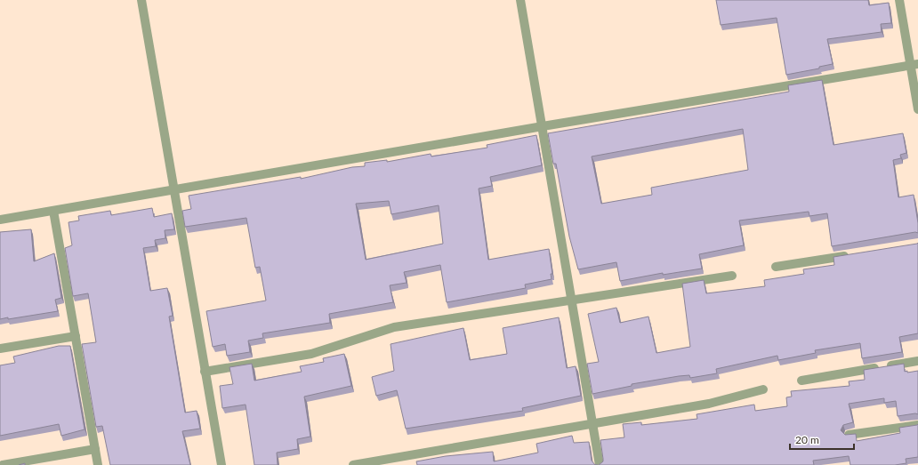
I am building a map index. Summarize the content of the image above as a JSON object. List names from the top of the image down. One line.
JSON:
{"scale_bar":"20 m"}
